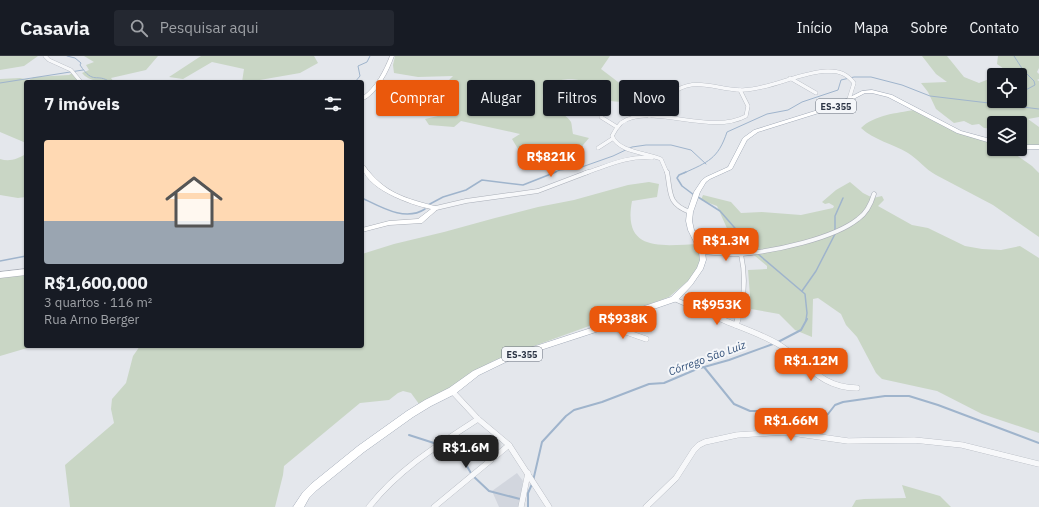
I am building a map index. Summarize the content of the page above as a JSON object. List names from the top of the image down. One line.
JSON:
{"streets":{"main road":["ES-355"]},"water":["Córrego São Luiz"],"page":{"header":"Casavia","search":"Pesquisar aqui","nav":["Início","Mapa","Sobre","Contato"],"chip":["Comprar","Alugar","Filtros","Novo"],"heading":"7 imóveis","list":[{"name":"R$1,600,000","note":"3 quartos · 116 m² · Rua Arno Berger"}],"price":["R$821K","R$1.3M","R$953K","R$938K","R$1.12M","R$1.66M","R$1.6M"]}}
